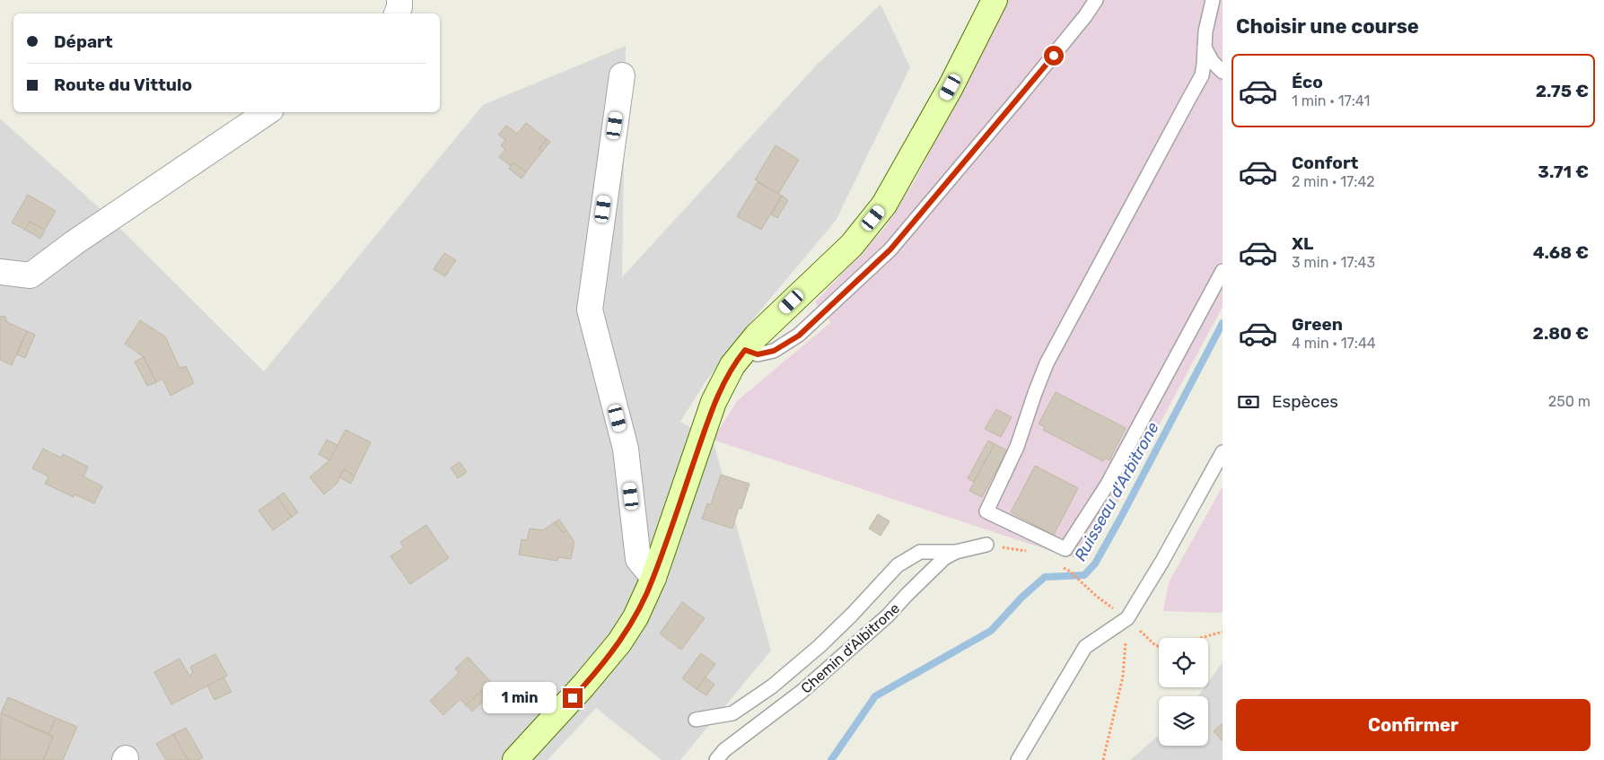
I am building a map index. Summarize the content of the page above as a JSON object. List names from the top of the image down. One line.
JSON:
{"streets":{"lane":["Chemin d'Albitrone"]},"water":["Ruisseau d'Arbitrone"],"page":{"heading":"Choisir une course","banner":["Départ","Route du Vittulo"],"list":[{"name":"Éco","note":"1 min · 17:41","value":"2.75 €"},{"name":"Confort","note":"2 min · 17:42","value":"3.71 €"},{"name":"XL","note":"3 min · 17:43","value":"4.68 €"},{"name":"Green","note":"4 min · 17:44","value":"2.80 €"}],"pay":["Espèces","250 m"],"bubble":"1 min","buttons":"Confirmer"}}
